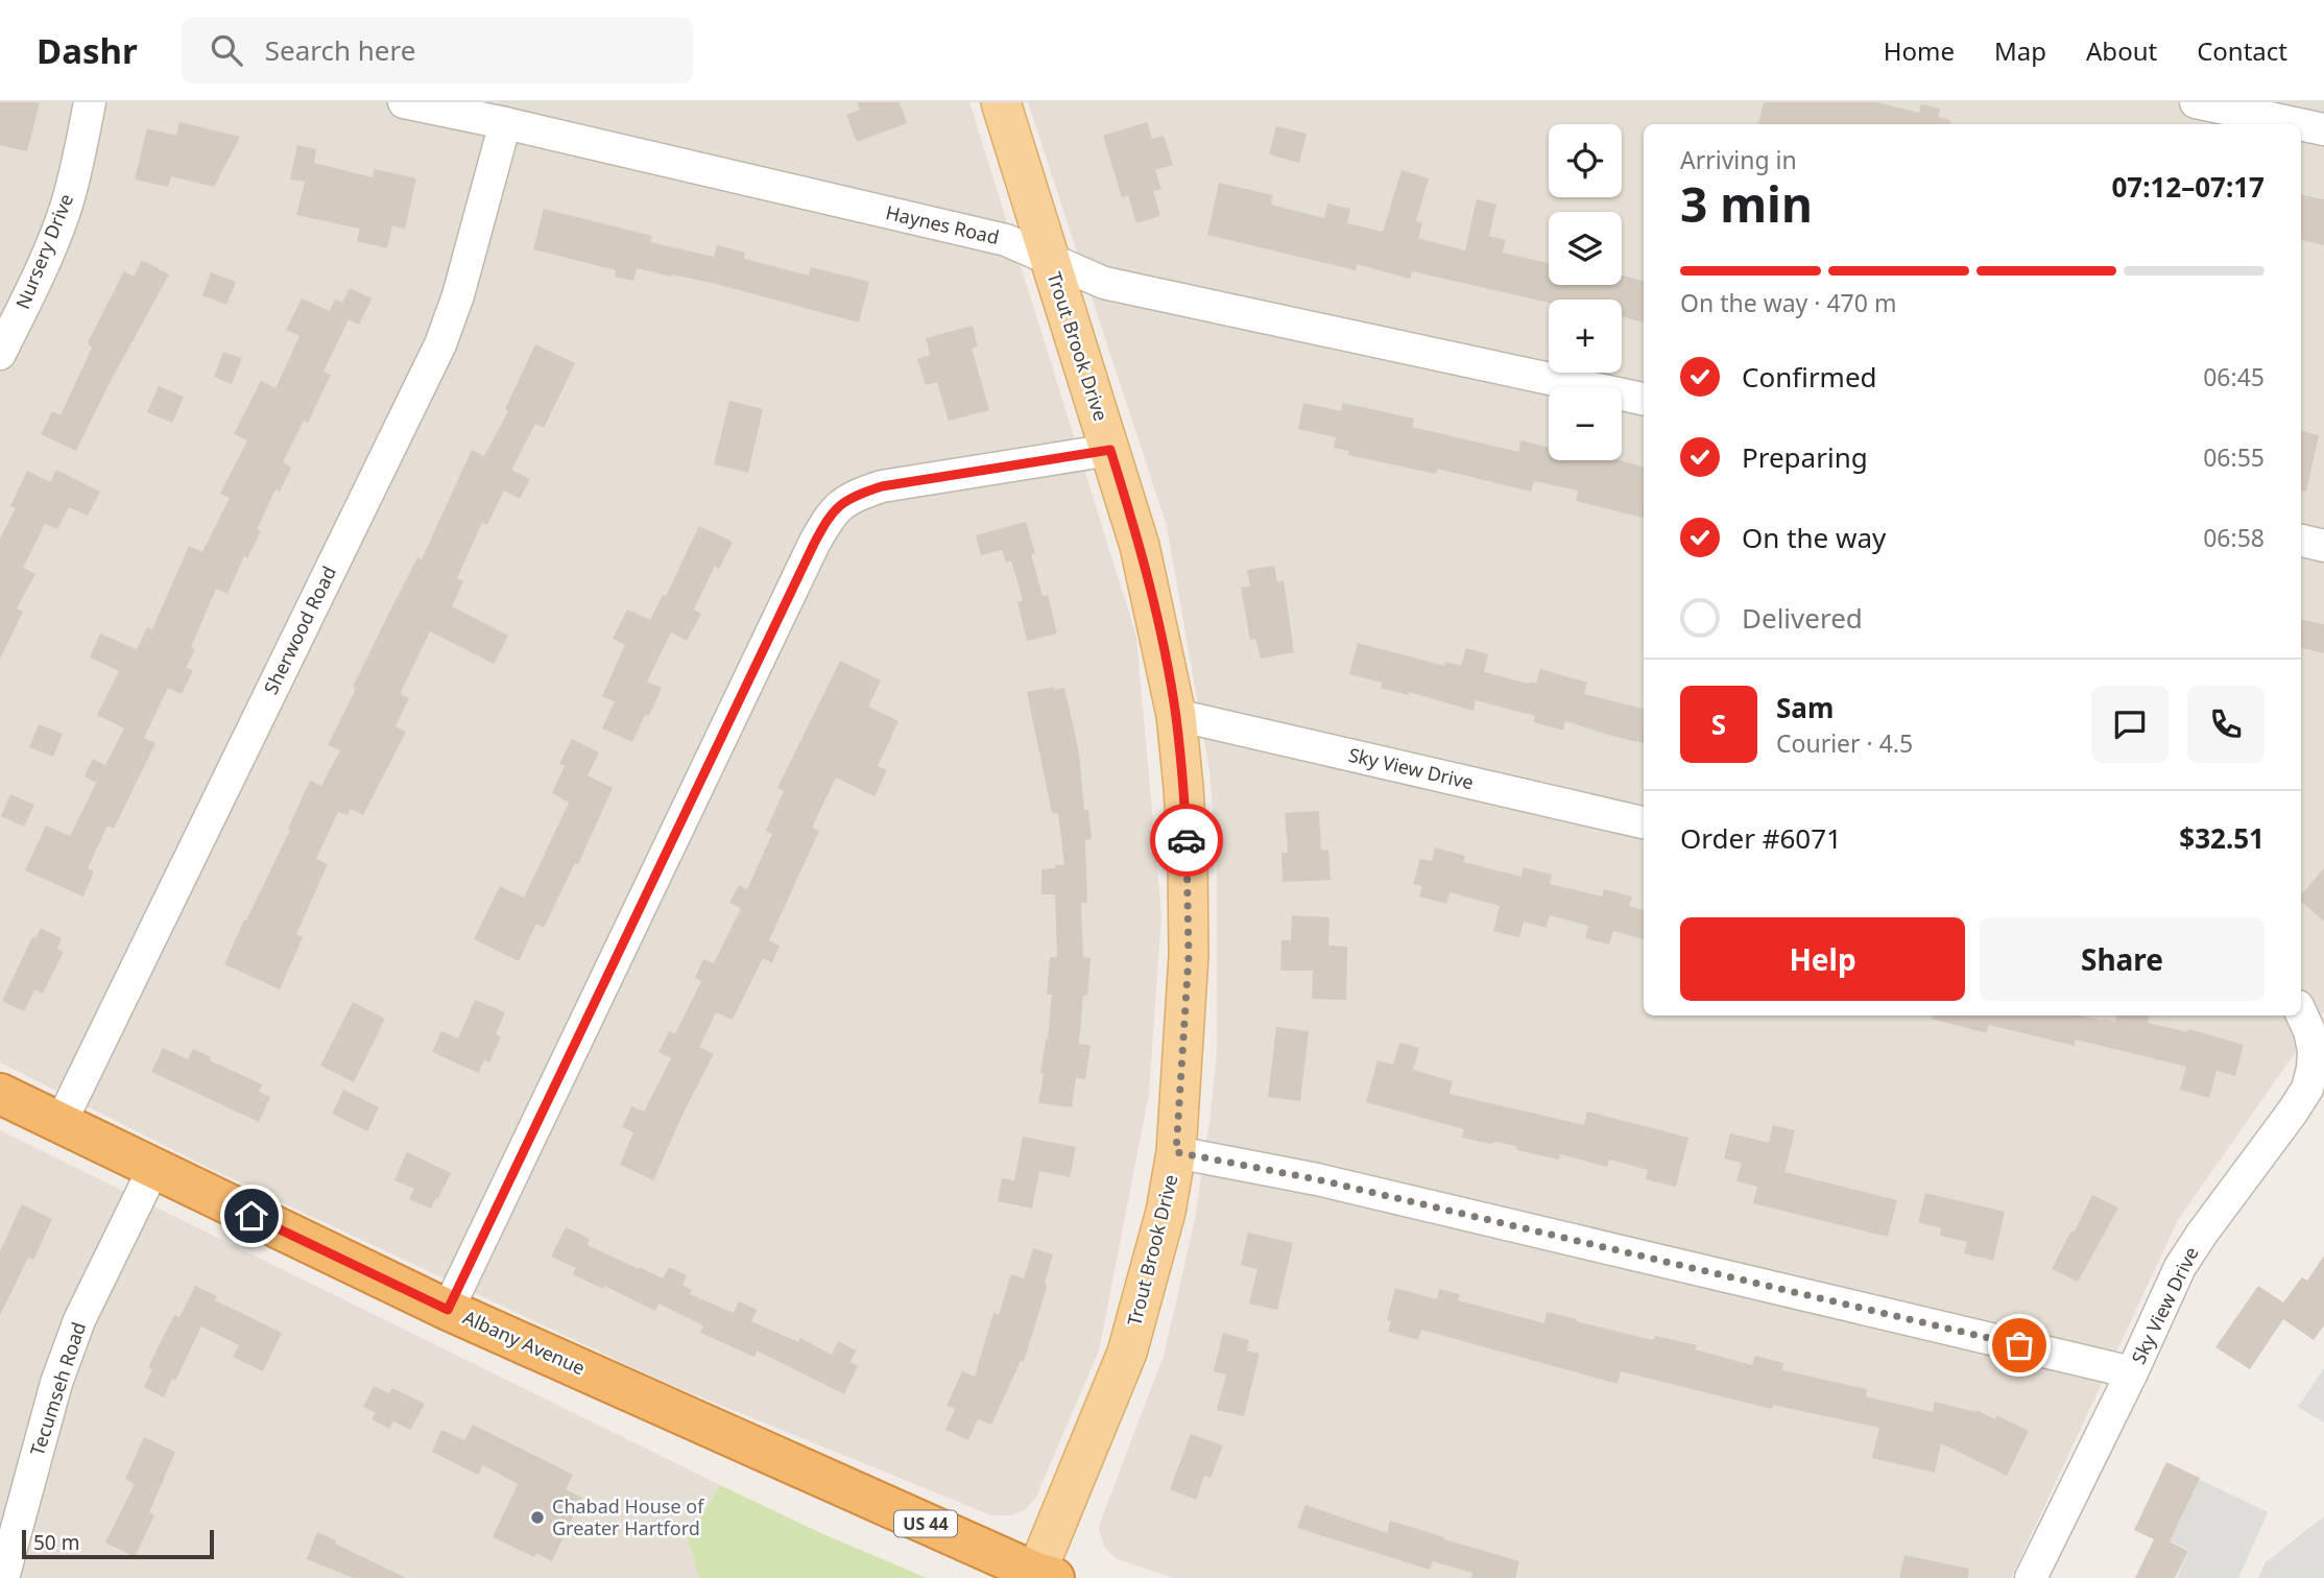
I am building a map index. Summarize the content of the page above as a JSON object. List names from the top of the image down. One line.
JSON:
{"streets":{"highway":["Albany Avenue","US 44"],"main road":["Trout Brook Drive"],"street":["Haynes Road","Nursery Drive","Sherwood Road","Sky View Drive","Tecumseh Road"]},"crossings":[["Haynes Road","Trout Brook Drive"],["Haynes Road","Sherwood Road"],["Trout Brook Drive","Sky View Drive"],["Trout Brook Drive","Albany Avenue"],["Sherwood Road","Albany Avenue"],["Albany Avenue","Tecumseh Road"]],"places":["Chabad House of Greater Hartford"],"scale_bar":"50 m","page":{"header":"Dashr","search":"Search here","nav":["Home","Map","About","Contact"],"map_buttons":["+","−"],"heading":["3 min","Arriving in","07:12–07:17"],"panel":["Sam","Courier · 4.5","Order #6071","$32.51"],"bar":"On the way · 470 m","list":[["Confirmed","06:45"],["Preparing","06:55"],["On the way","06:58"],"Delivered"],"round":"S","buttons":["Help","Share"],"scale":"50 m"}}
